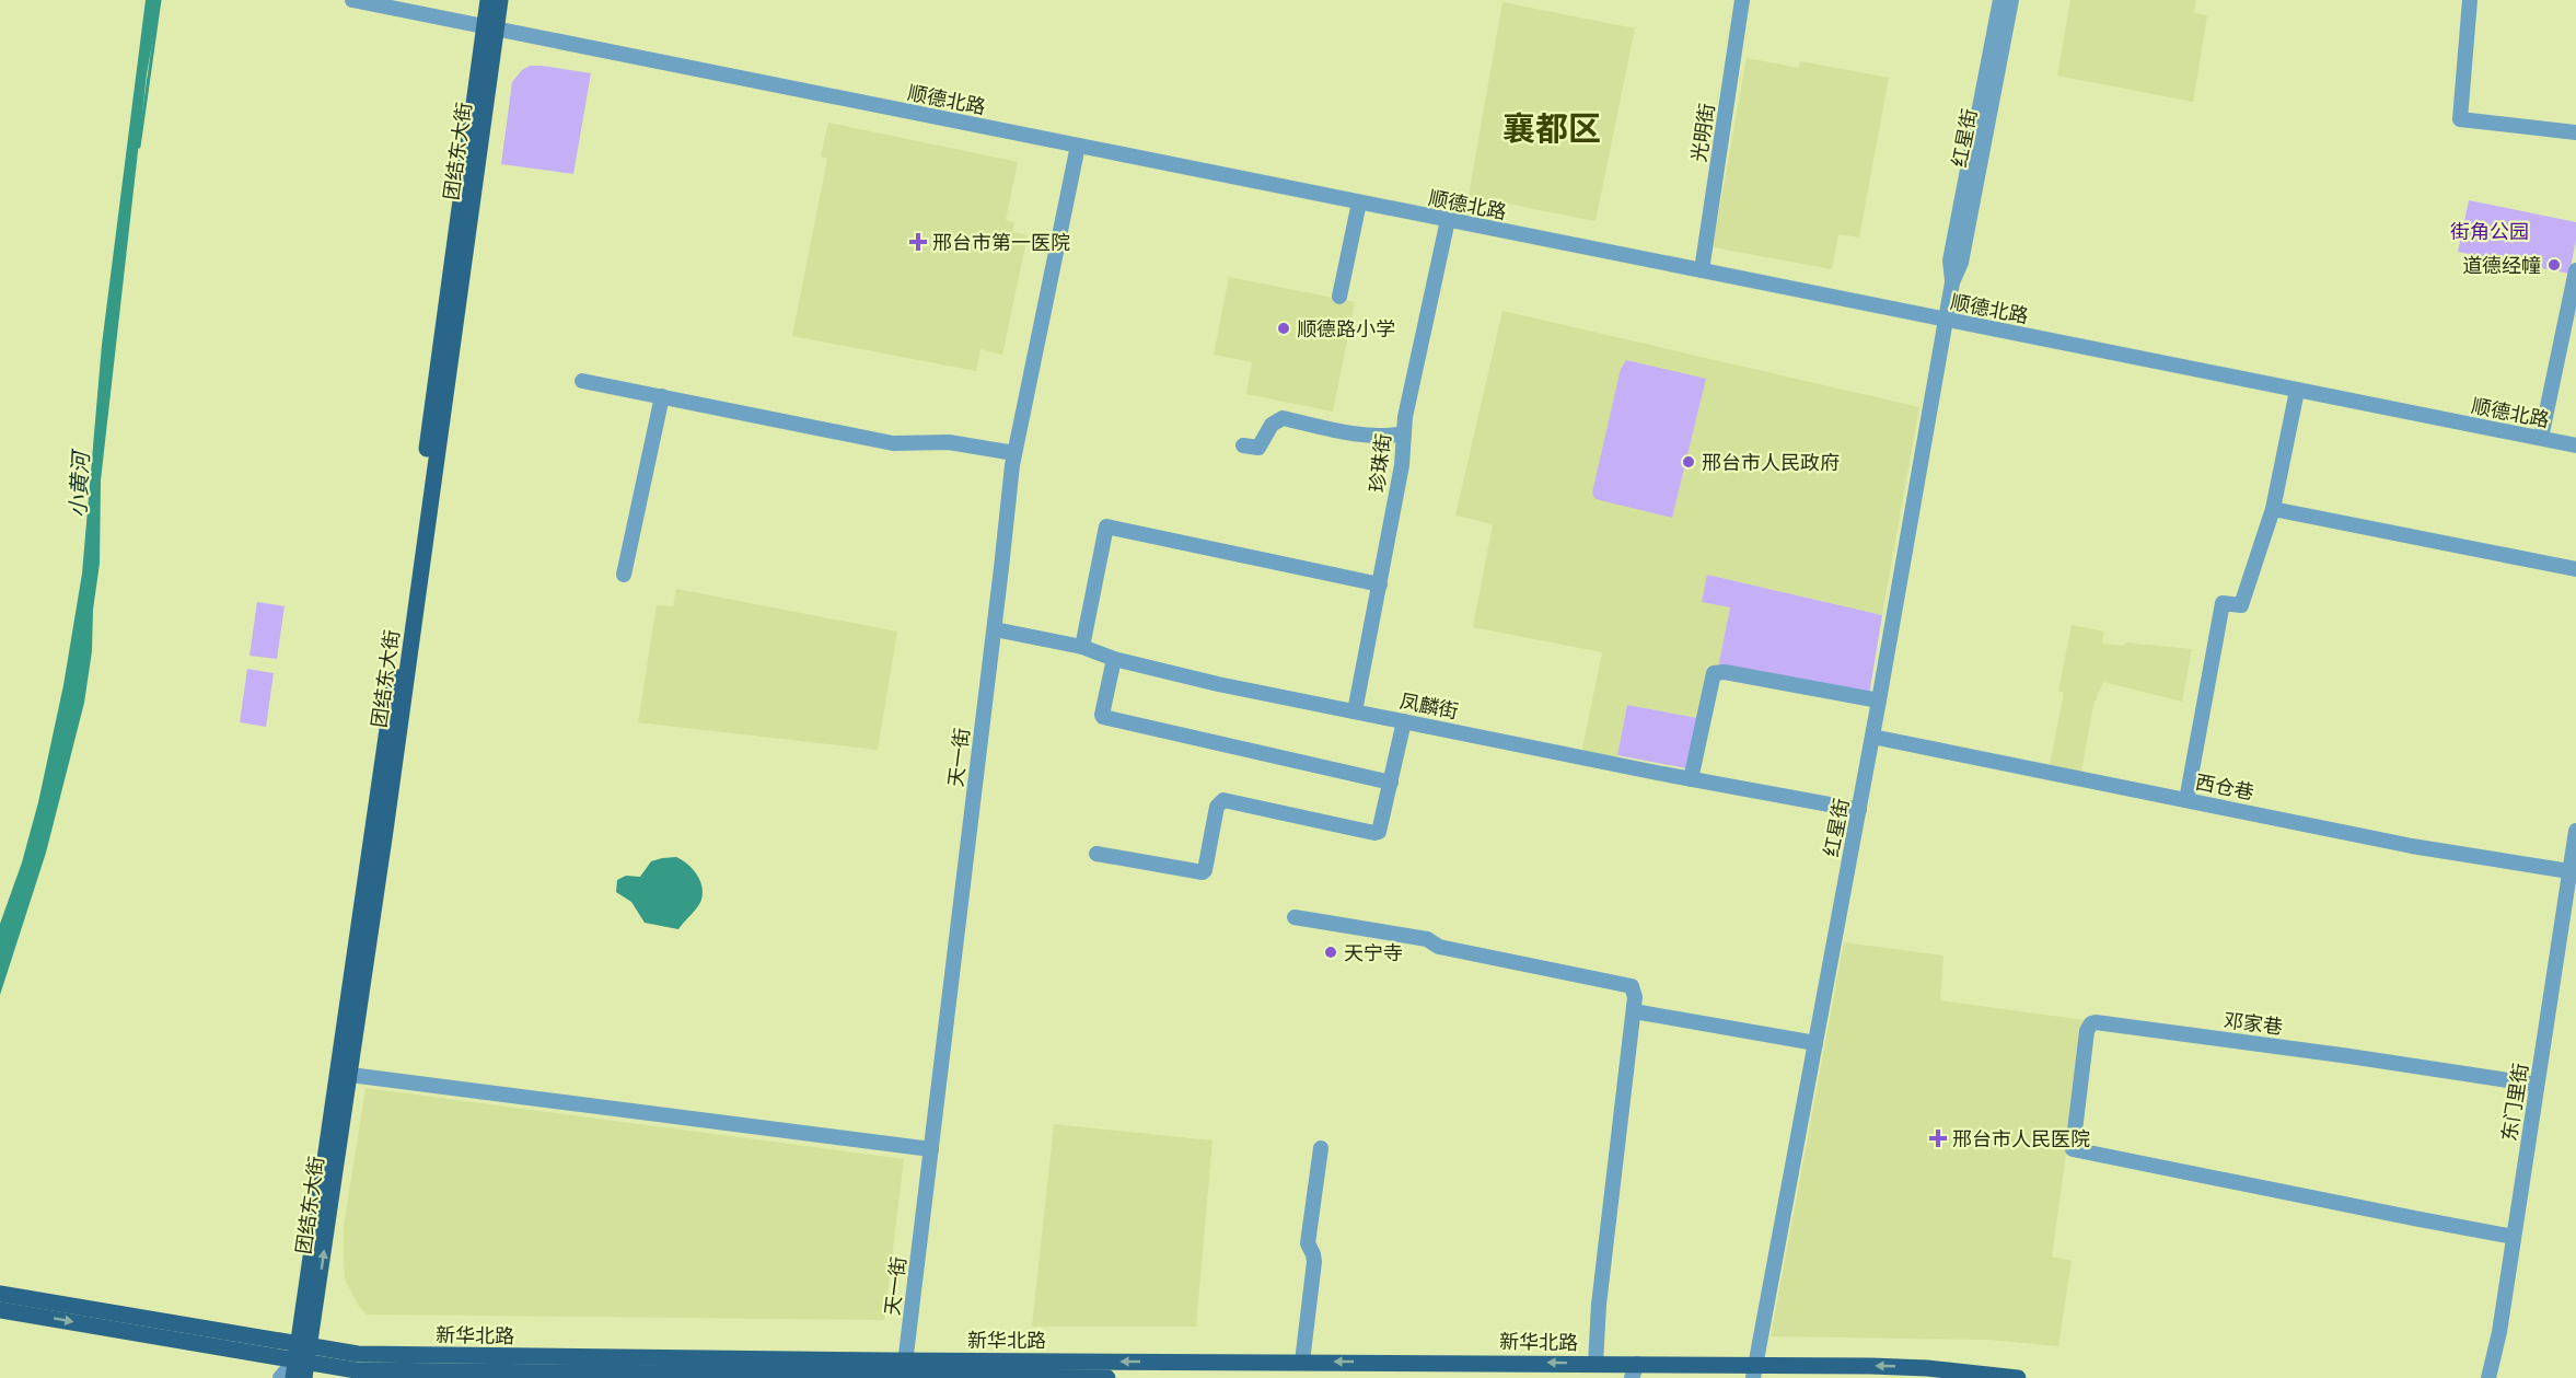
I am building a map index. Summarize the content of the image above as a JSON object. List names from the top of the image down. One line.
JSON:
{"streets":{"main road":["团结东大街","新华北路"],"street":["顺德北路","光明街","红星街","珍珠街","凤麟街","天一街","西仓巷","邓家巷","东门里街"]},"crossings":[["顺德北路","光明街"],["顺德北路","红星街"],["顺德北路","团结东大街"],["顺德北路","珍珠街"],["顺德北路","天一街"],["红星街","凤麟街"],["红星街","西仓巷"],["红星街","新华北路"],["团结东大街","新华北路"],["珍珠街","凤麟街"],["凤麟街","天一街"],["天一街","新华北路"],["西仓巷","东门里街"],["邓家巷","东门里街"]],"districts":["襄都区"],"water":["小黄河"],"parks":["街角公园"],"places":{"health":["邢台市第一医院","邢台市人民医院"],"other":["道德经幢","顺德路小学","邢台市人民政府","天宁寺"]}}
